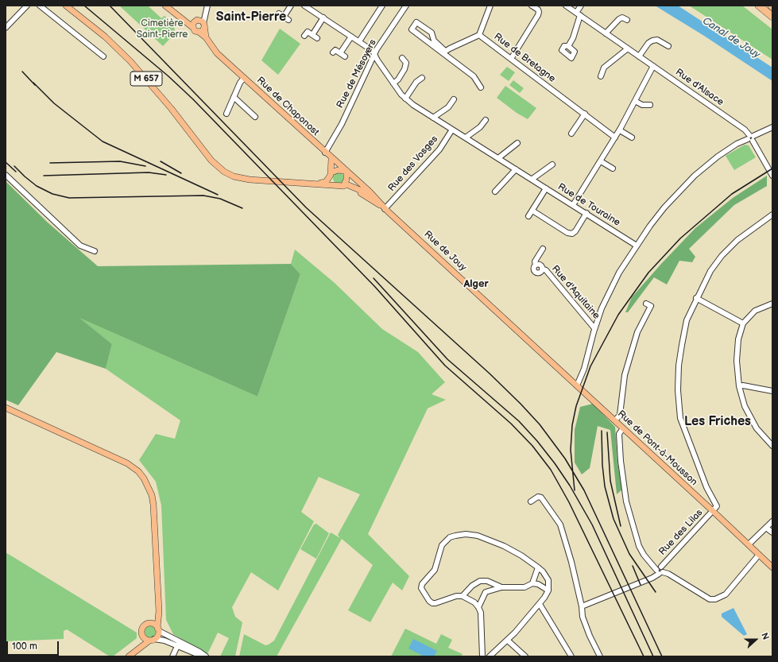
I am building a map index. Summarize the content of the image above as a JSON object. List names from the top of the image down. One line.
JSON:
{"streets":{"main road":["M 657","Rue de Chaponost","Rue de Jouy","Rue de Pont-à-Mousson"],"street":["Rue de Bretagne","Rue de Mésoyers","Rue d'Alsace","Rue des Vosges","Rue de Touraine","Rue d'Aquitaine","Rue des Lilas"]},"crossings":[["Rue de Mésoyers","Rue de Chaponost"],["Rue de Mésoyers","Rue de Touraine"],["Rue de Chaponost","Rue de Jouy"],["Rue des Vosges","Rue de Touraine"],["Rue des Vosges","Rue de Jouy"],["Rue de Jouy","Rue de Pont-à-Mousson"],["Rue de Pont-à-Mousson","Rue des Lilas"]],"districts":["Saint-Pierre","Alger","Les Friches"],"water":["Canal de Jouy"],"parks":["Cimetière Saint-Pierre"],"scale_bar":"100 m","north":"right"}
